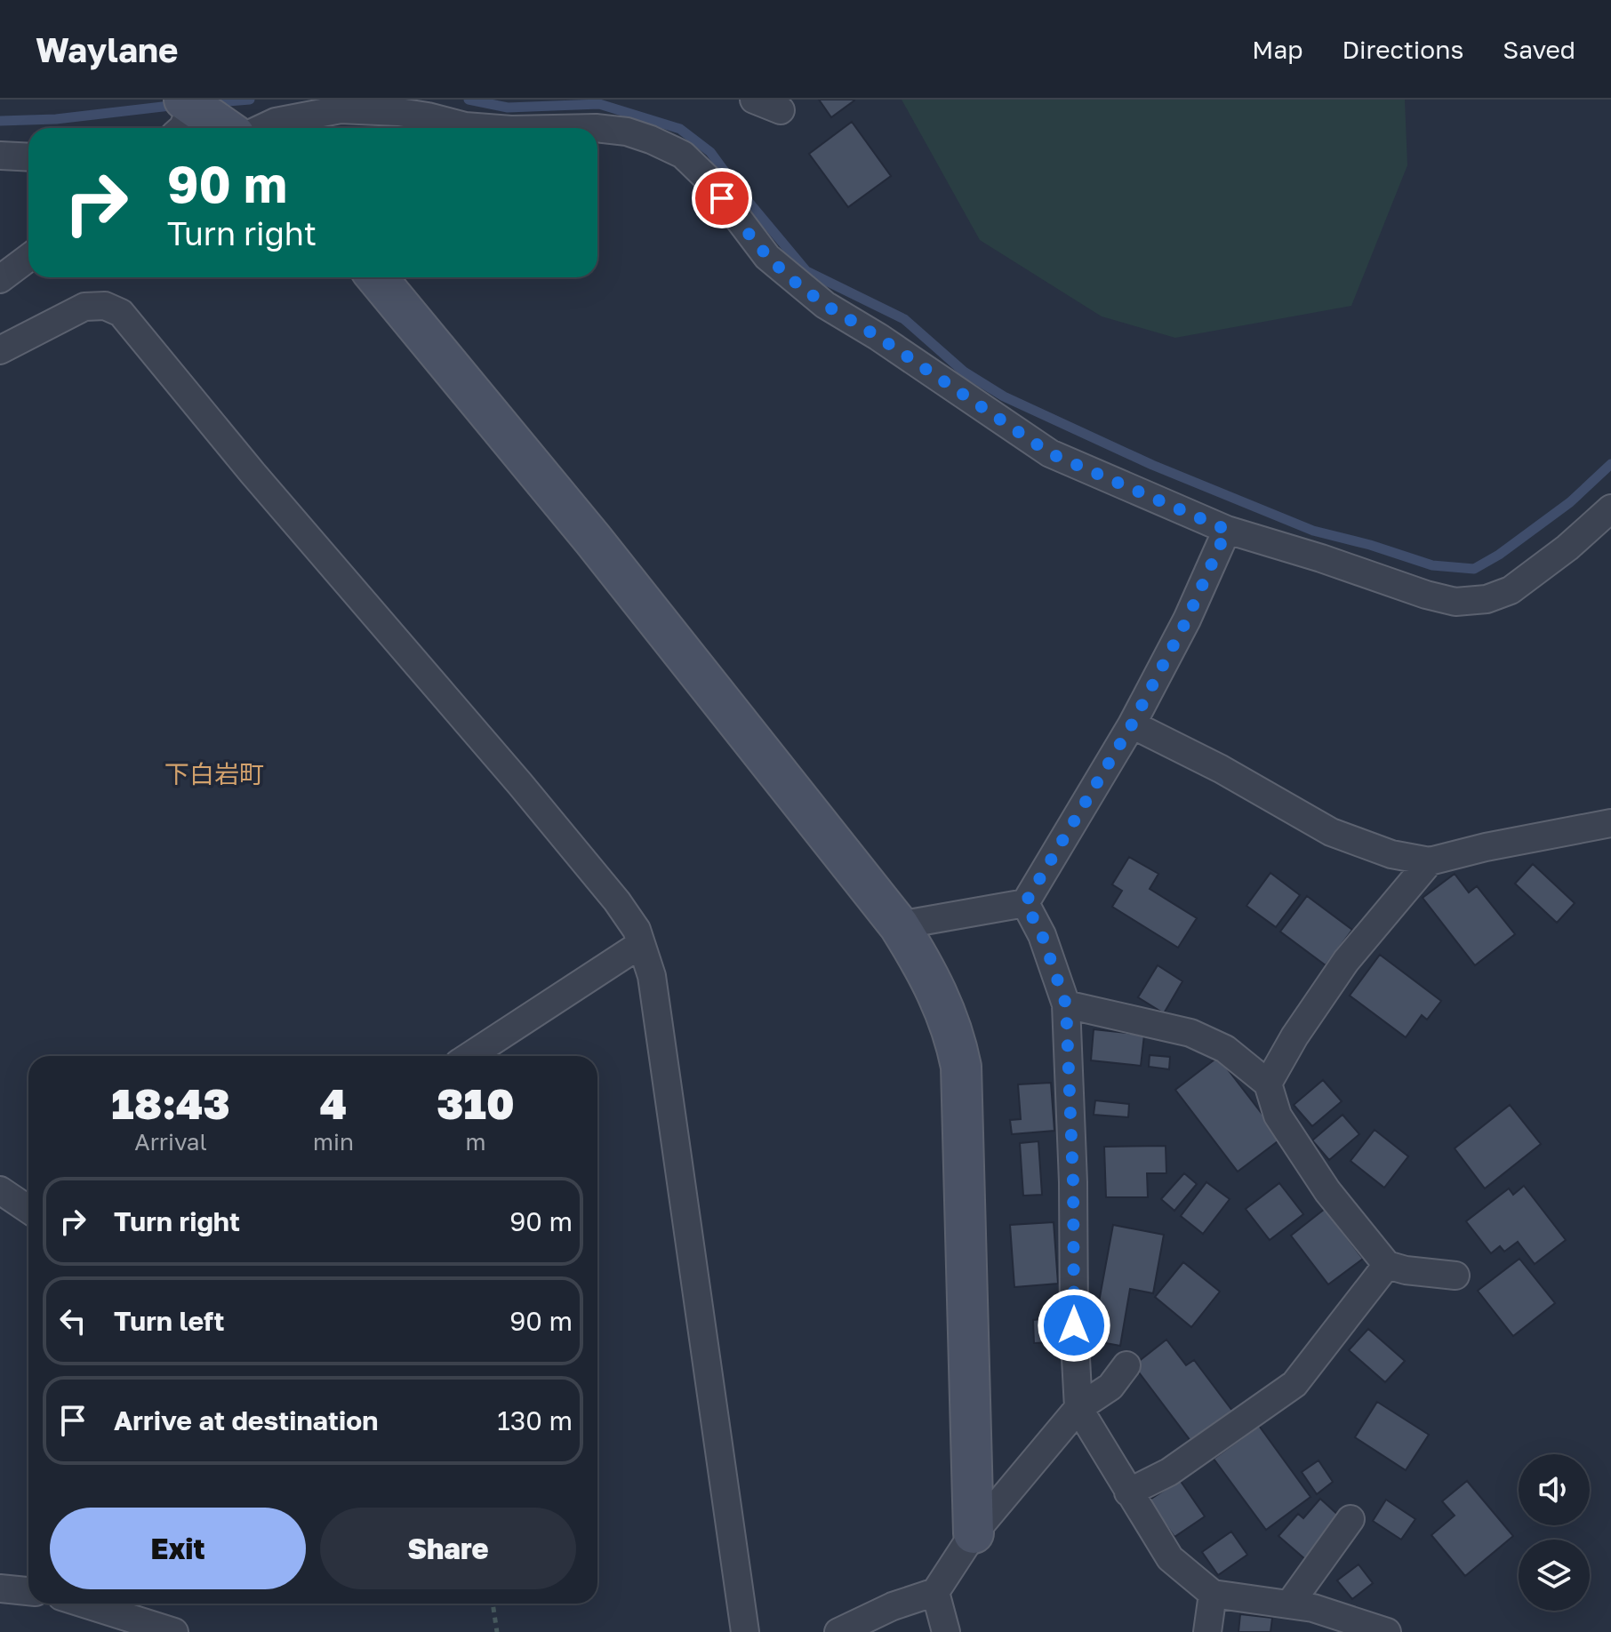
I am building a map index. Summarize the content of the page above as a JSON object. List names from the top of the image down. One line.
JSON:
{"districts":["下白岩町"],"page":{"header":"Waylane","nav":["Map","Directions","Saved"],"turn":["90 m","Turn right"],"eta":["18:43","Arrival","4","min","310","m"],"list":[{"name":"Turn right","value":"90 m"},{"name":"Turn left","value":"90 m"},{"name":"Arrive at destination","value":"130 m"}],"buttons":["Exit","Share"]}}
